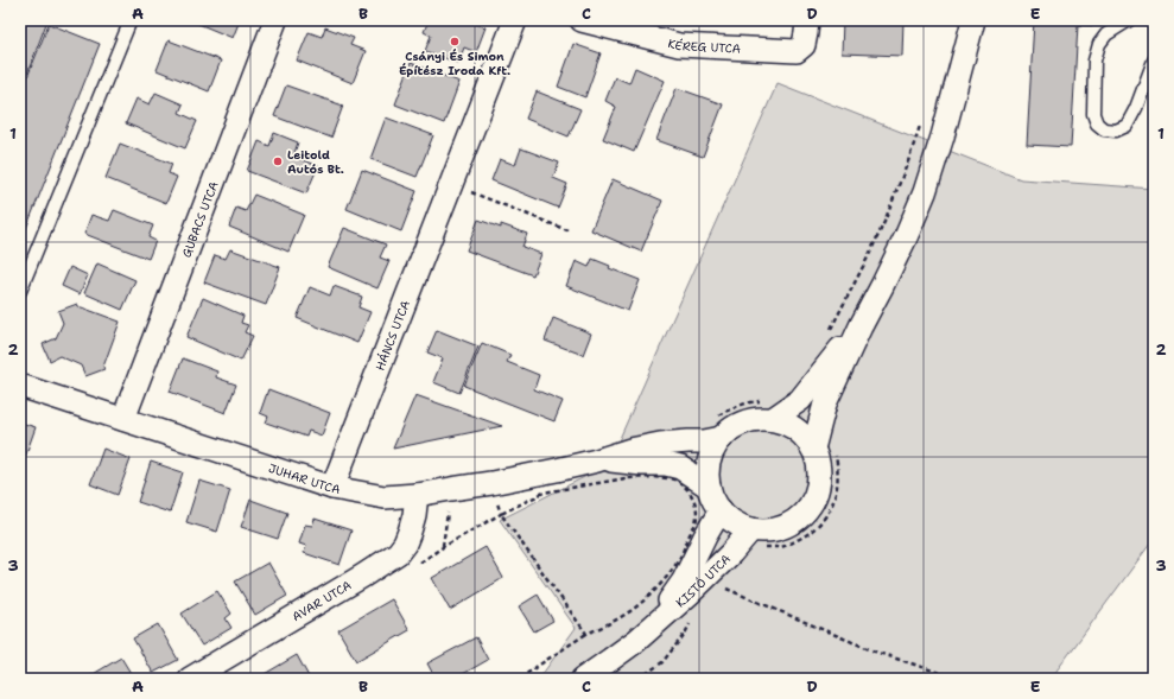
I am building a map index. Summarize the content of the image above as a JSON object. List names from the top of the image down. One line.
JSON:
{"streets":{"street":["KÉREG UTCA","GUBACS UTCA","HÁNCS UTCA","JUHAR UTCA","KISTÓ UTCA","AVAR UTCA"]},"crossings":[["GUBACS UTCA","JUHAR UTCA"],["HÁNCS UTCA","JUHAR UTCA"],["JUHAR UTCA","KISTÓ UTCA"],["JUHAR UTCA","AVAR UTCA"]],"places":["Csányi És Simon Építész Iroda Kft.","Leitold Autós Bt."],"grid":{"columns":["A","B","C","D","E"],"rows":["1","2","3"]}}
